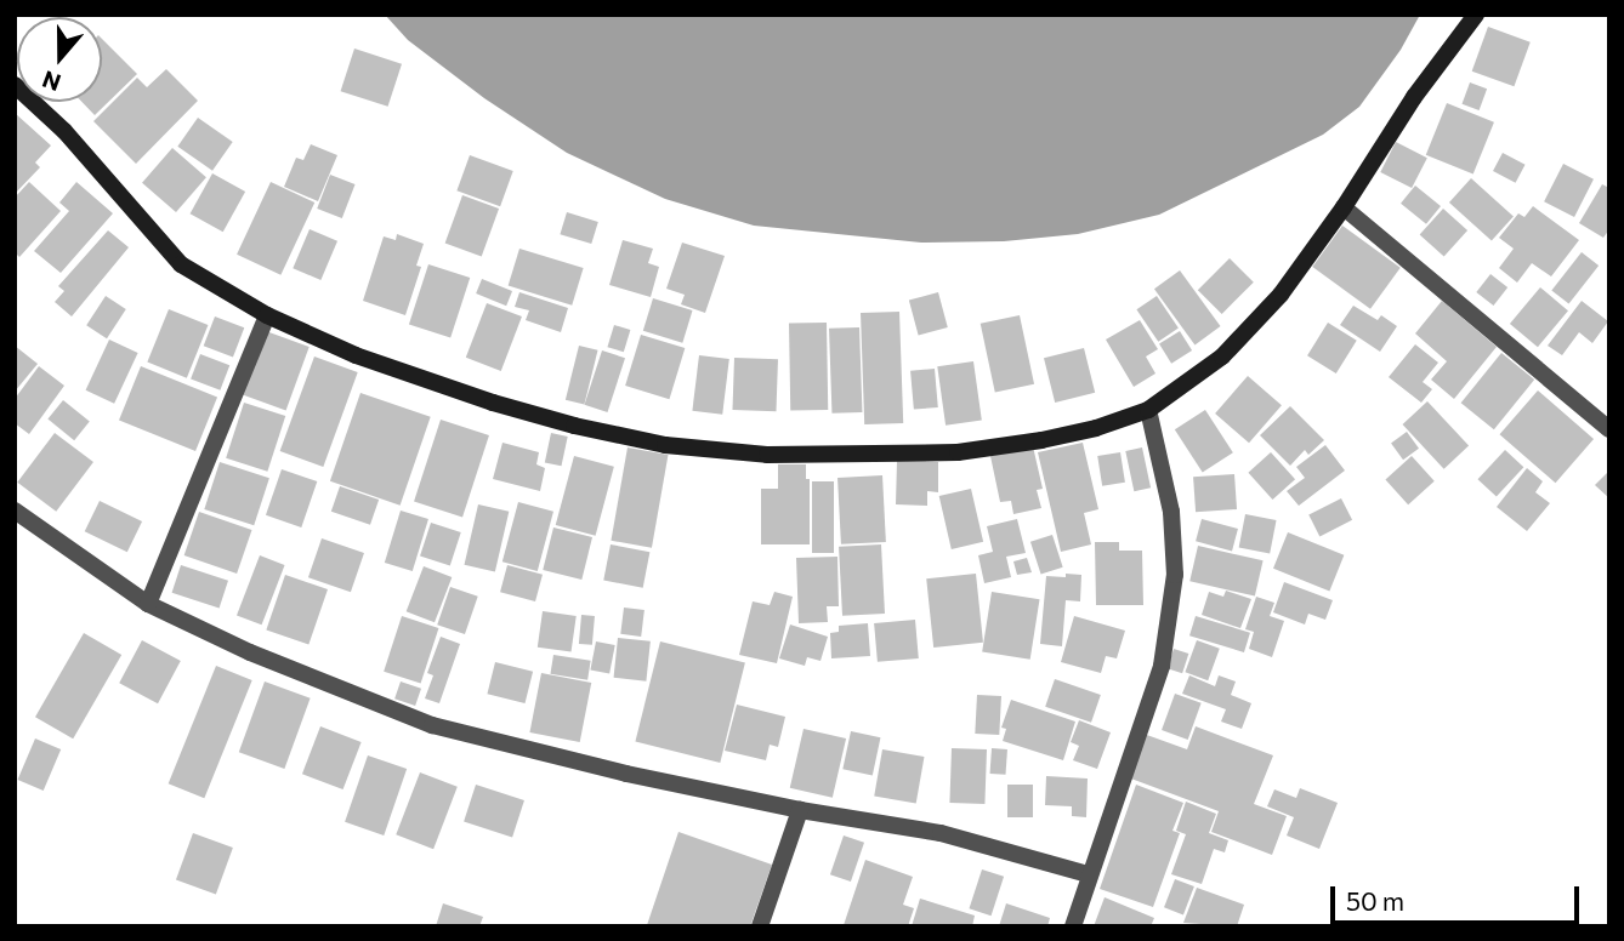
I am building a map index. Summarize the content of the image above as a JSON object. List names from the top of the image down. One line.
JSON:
{"scale_bar":"50 m","north":"bottom"}
